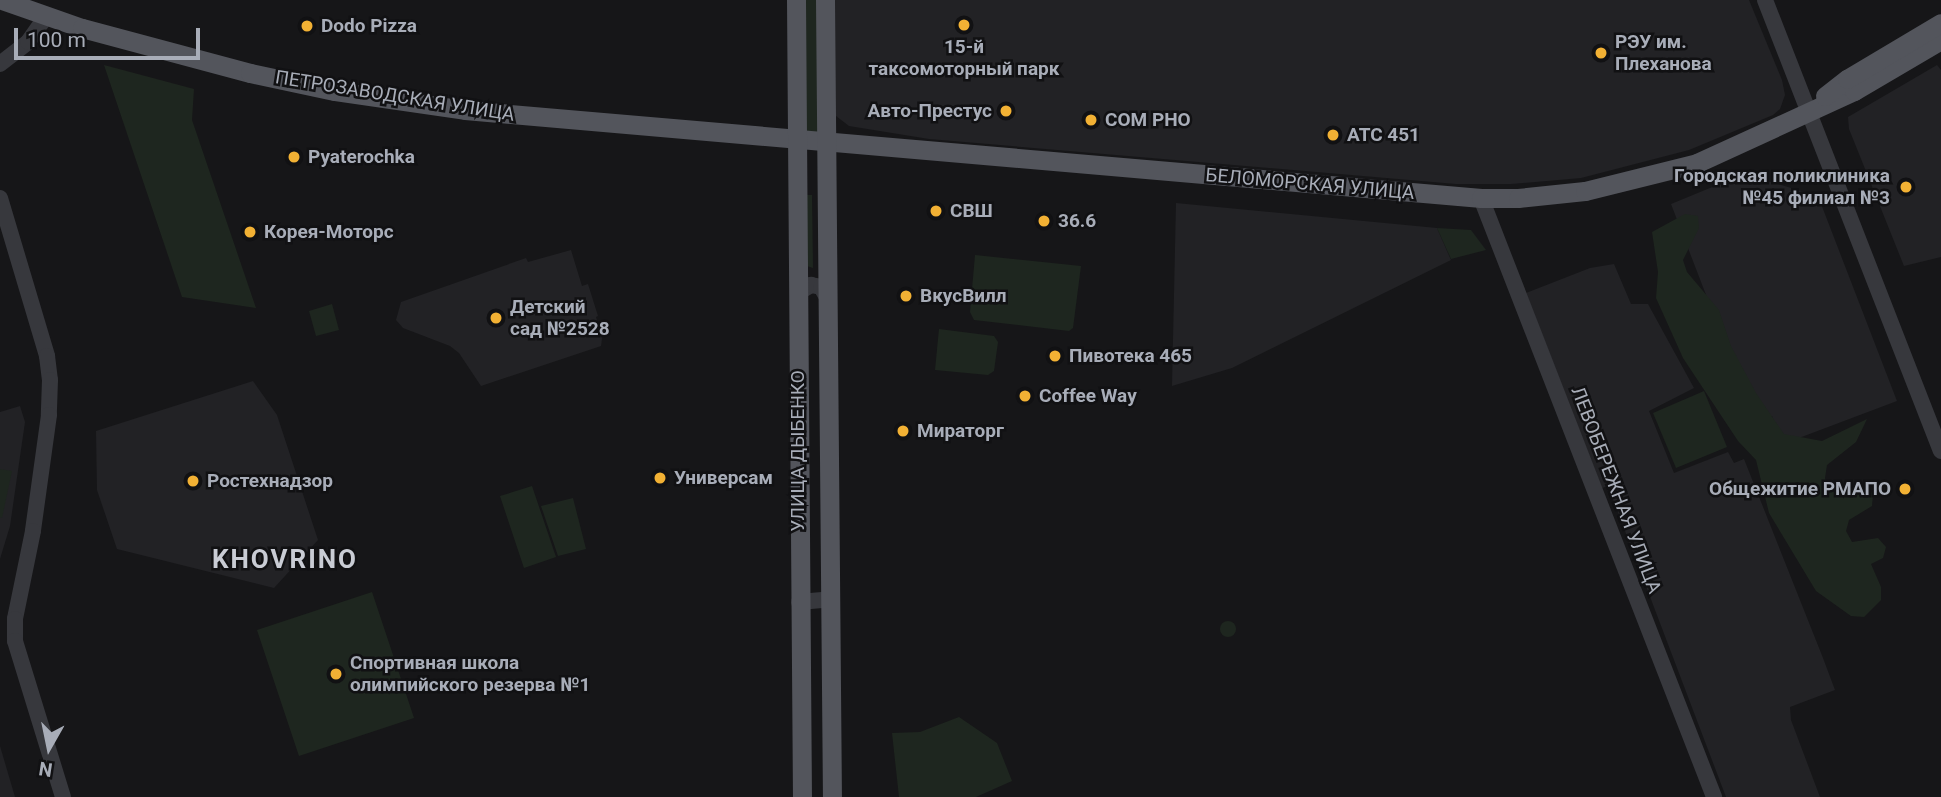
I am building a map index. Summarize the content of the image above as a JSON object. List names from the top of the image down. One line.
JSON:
{"streets":{"main road":["ПЕТРОЗАВОДСКАЯ УЛИЦА","БЕЛОМОРСКАЯ УЛИЦА","УЛИЦА ДЫБЕНКО"],"street":["ЛЕВОБЕРЕЖНАЯ УЛИЦА"]},"crossings":[["ПЕТРОЗАВОДСКАЯ УЛИЦА","БЕЛОМОРСКАЯ УЛИЦА"],["ПЕТРОЗАВОДСКАЯ УЛИЦА","УЛИЦА ДЫБЕНКО"],["БЕЛОМОРСКАЯ УЛИЦА","УЛИЦА ДЫБЕНКО"],["БЕЛОМОРСКАЯ УЛИЦА","ЛЕВОБЕРЕЖНАЯ УЛИЦА"]],"districts":["KHOVRINO"],"places":["15-й таксомоторный парк","Dodo Pizza","РЭУ им. Плеханова","Авто-Престус","COM PHO","АТС 451","Pyaterochka","Городская поликлиника №45 филиал №3","СВШ","36.6","Корея-Моторс","ВкусВилл","Детский сад №2528","Пивотека 465","Coffee Way","Мираторг","Универсам","Ростехнадзор","Общежитие РМАПО","Спортивная школа олимпийского резерва №1"],"scale_bar":"100 m","north":"bottom"}
